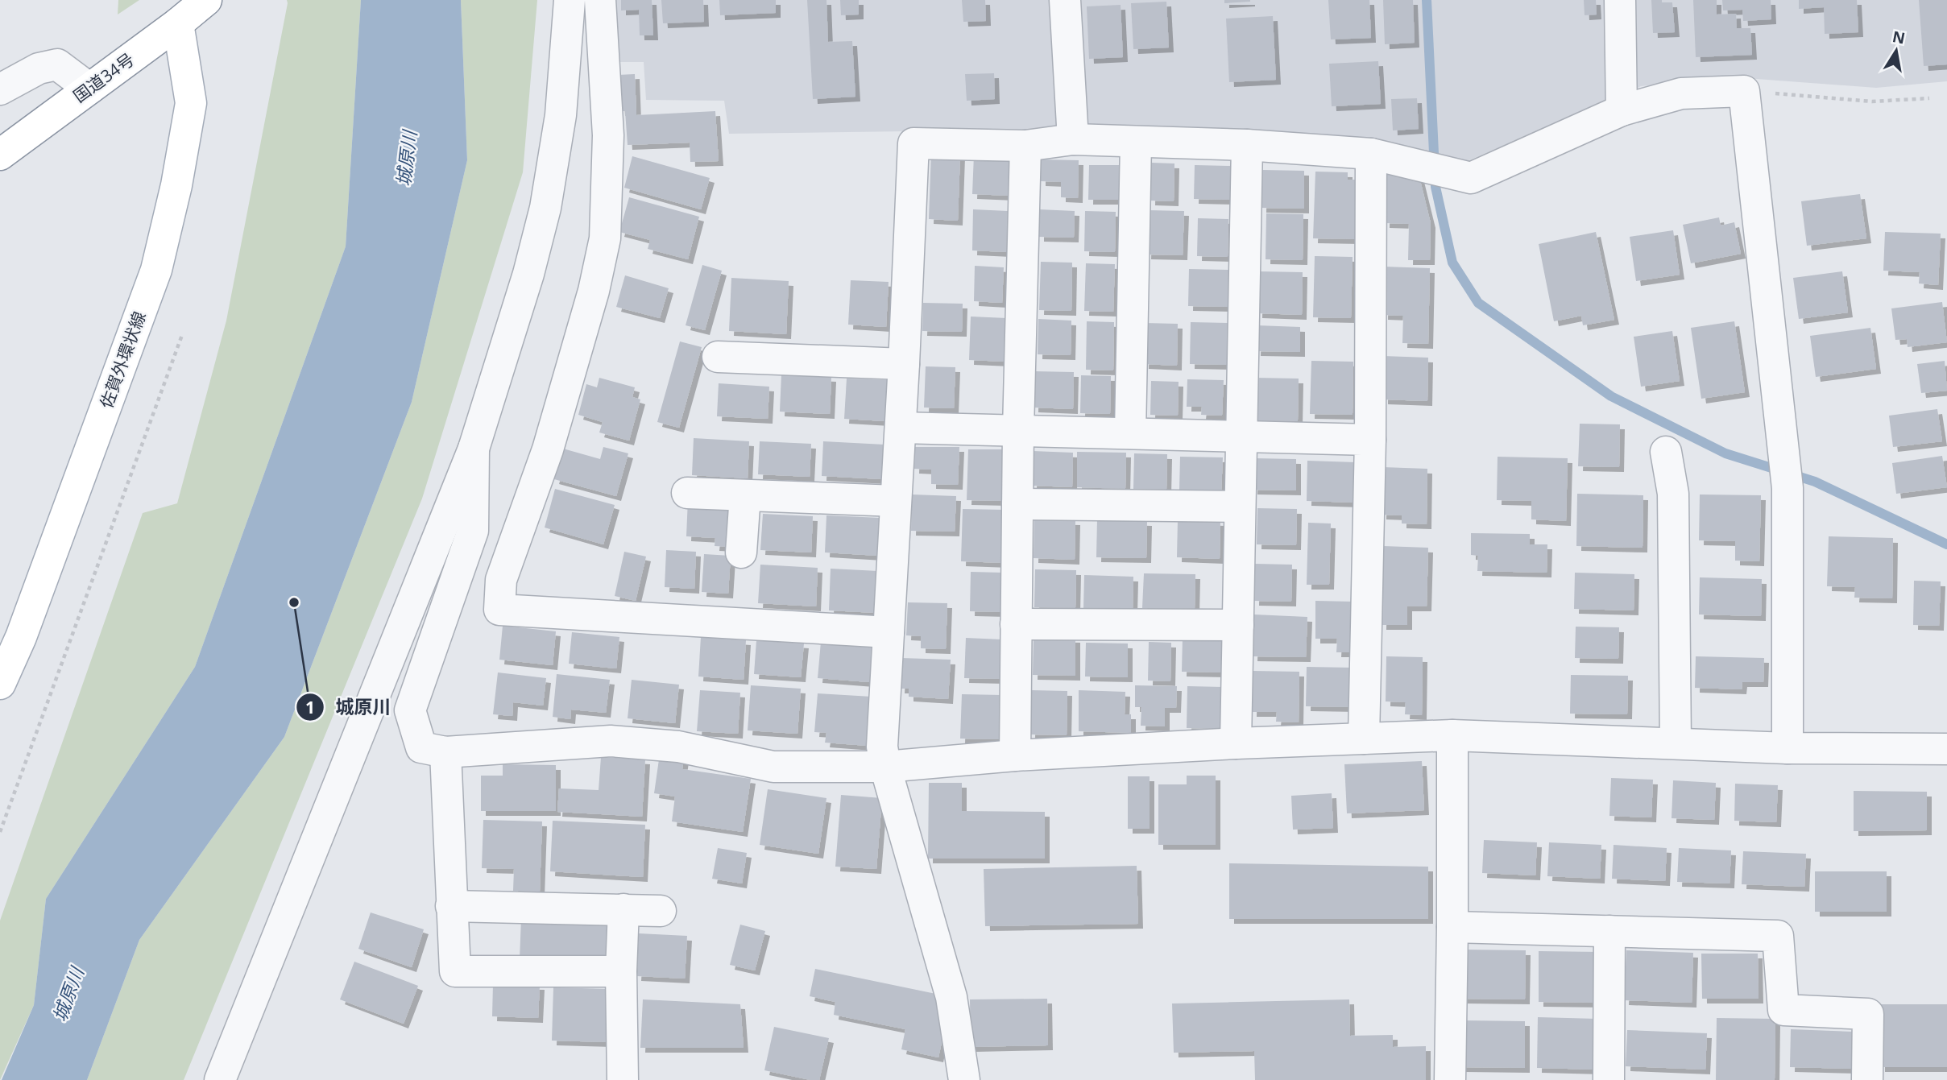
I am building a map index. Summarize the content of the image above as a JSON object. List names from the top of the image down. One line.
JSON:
{"streets":{"main road":["国道34号","佐賀外環状線"]},"crossings":[["国道34号","佐賀外環状線"]],"water":["城原川"],"places":["城原川"],"north":"top"}
